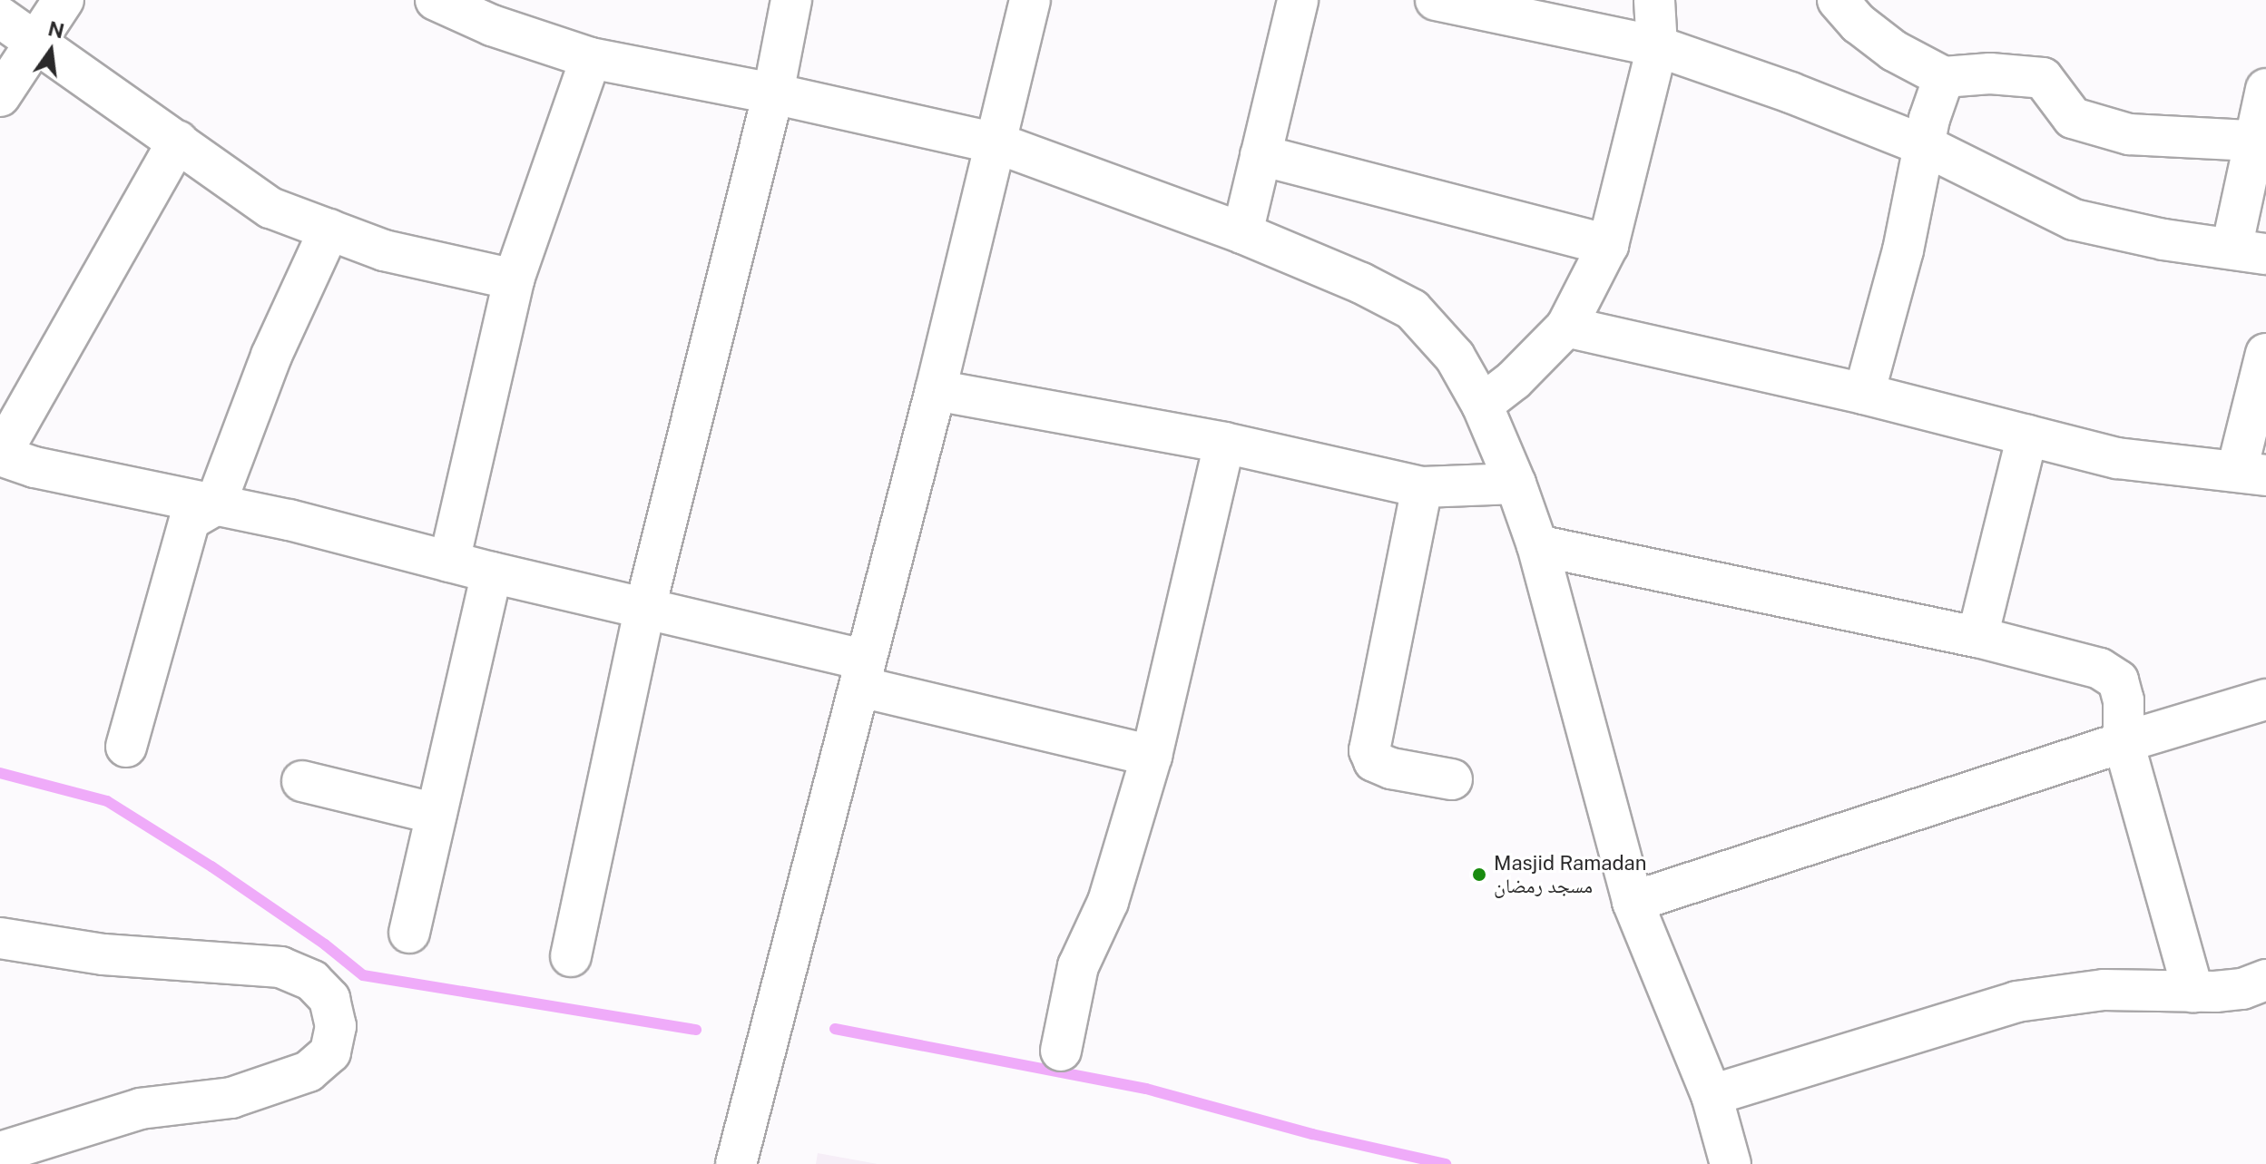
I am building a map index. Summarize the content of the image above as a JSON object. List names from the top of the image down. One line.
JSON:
{"places":["Masjid Ramadan مسجد رمضان"],"north":"top"}
